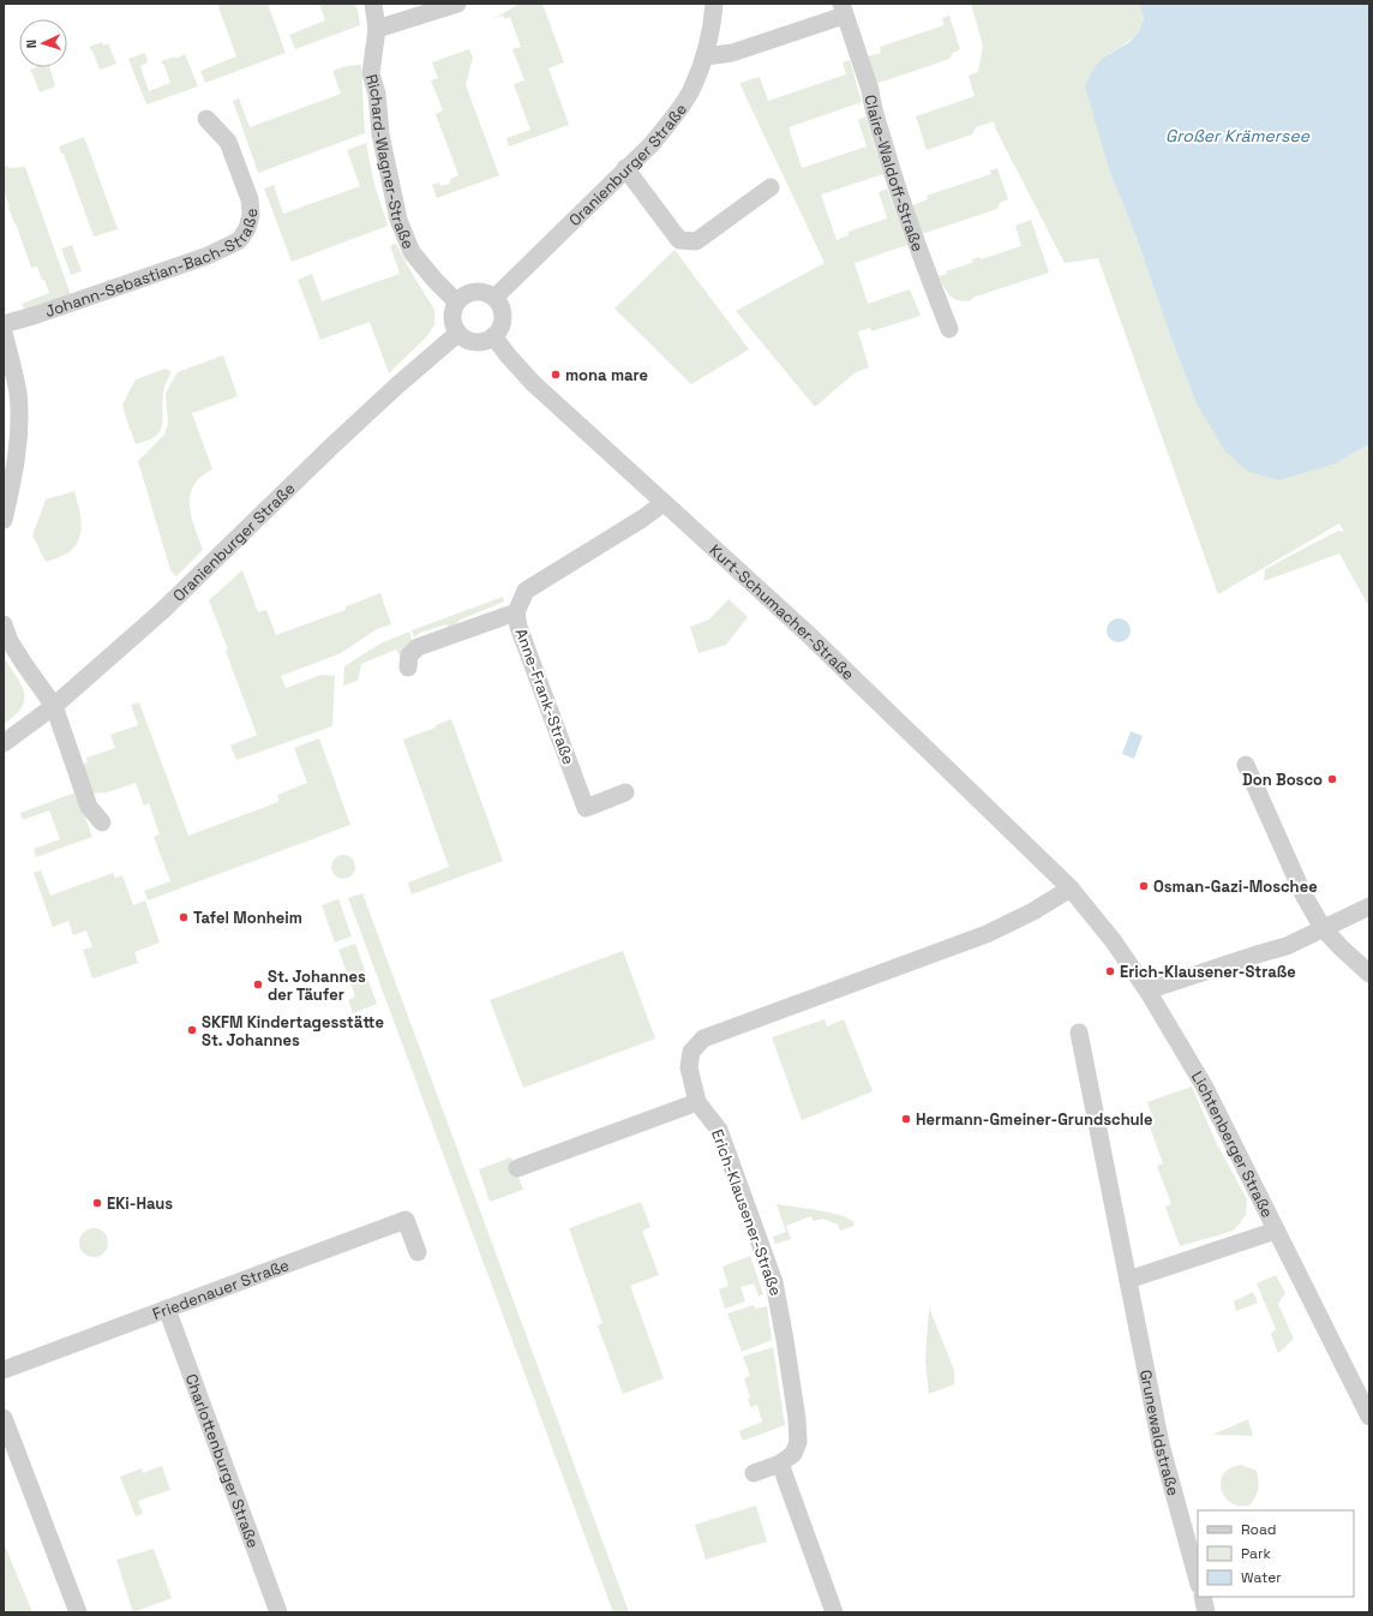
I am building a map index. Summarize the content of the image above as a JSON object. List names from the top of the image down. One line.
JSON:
{"streets":{"street":["Richard-Wagner-Straße","Oranienburger Straße","Claire-Waldoff-Straße","Johann-Sebastian-Bach-Straße","Kurt-Schumacher-Straße","Anne-Frank-Straße","Lichtenberger Straße","Erich-Klausener-Straße","Friedenauer Straße","Grunewaldstraße","Charlottenburger Straße"]},"crossings":[["Richard-Wagner-Straße","Oranienburger Straße"],["Richard-Wagner-Straße","Kurt-Schumacher-Straße"],["Oranienburger Straße","Claire-Waldoff-Straße"],["Oranienburger Straße","Kurt-Schumacher-Straße"],["Kurt-Schumacher-Straße","Anne-Frank-Straße"],["Kurt-Schumacher-Straße","Lichtenberger Straße"],["Kurt-Schumacher-Straße","Erich-Klausener-Straße"],["Lichtenberger Straße","Erich-Klausener-Straße"],["Friedenauer Straße","Charlottenburger Straße"]],"water":["Großer Krämersee"],"places":["mona mare","Don Bosco","Osman-Gazi-Moschee","Tafel Monheim","Erich-Klausener-Straße","St. Johannes der Täufer","SKFM Kindertagesstätte St. Johannes","Hermann-Gmeiner-Grundschule","EKi-Haus"],"legend":["Road","Park","Water"],"north":"left"}
